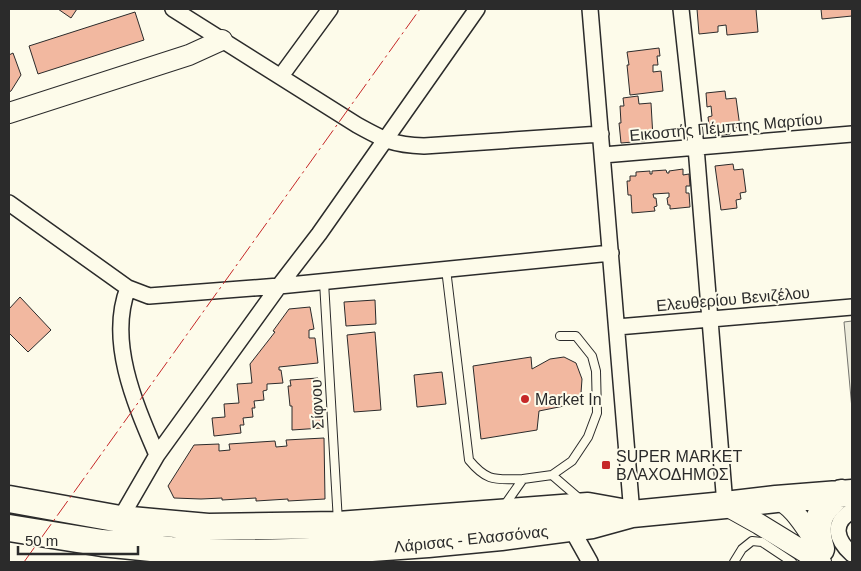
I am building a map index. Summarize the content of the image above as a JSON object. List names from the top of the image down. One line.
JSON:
{"streets":{"highway":["Λάρισας - Ελασσόνας"],"street":["Εικοστής Πέμπτης Μαρτίου","Ελευθερίου Βενιζέλου"],"lane":["Σίφνου"]},"crossings":[["Σίφνου","Λάρισας - Ελασσόνας"]],"places":{"other":["Market In"],"transit":["SUPER MARKET ΒΛΑΧΟΔΗΜΟΣ"]},"scale_bar":"50 m"}
